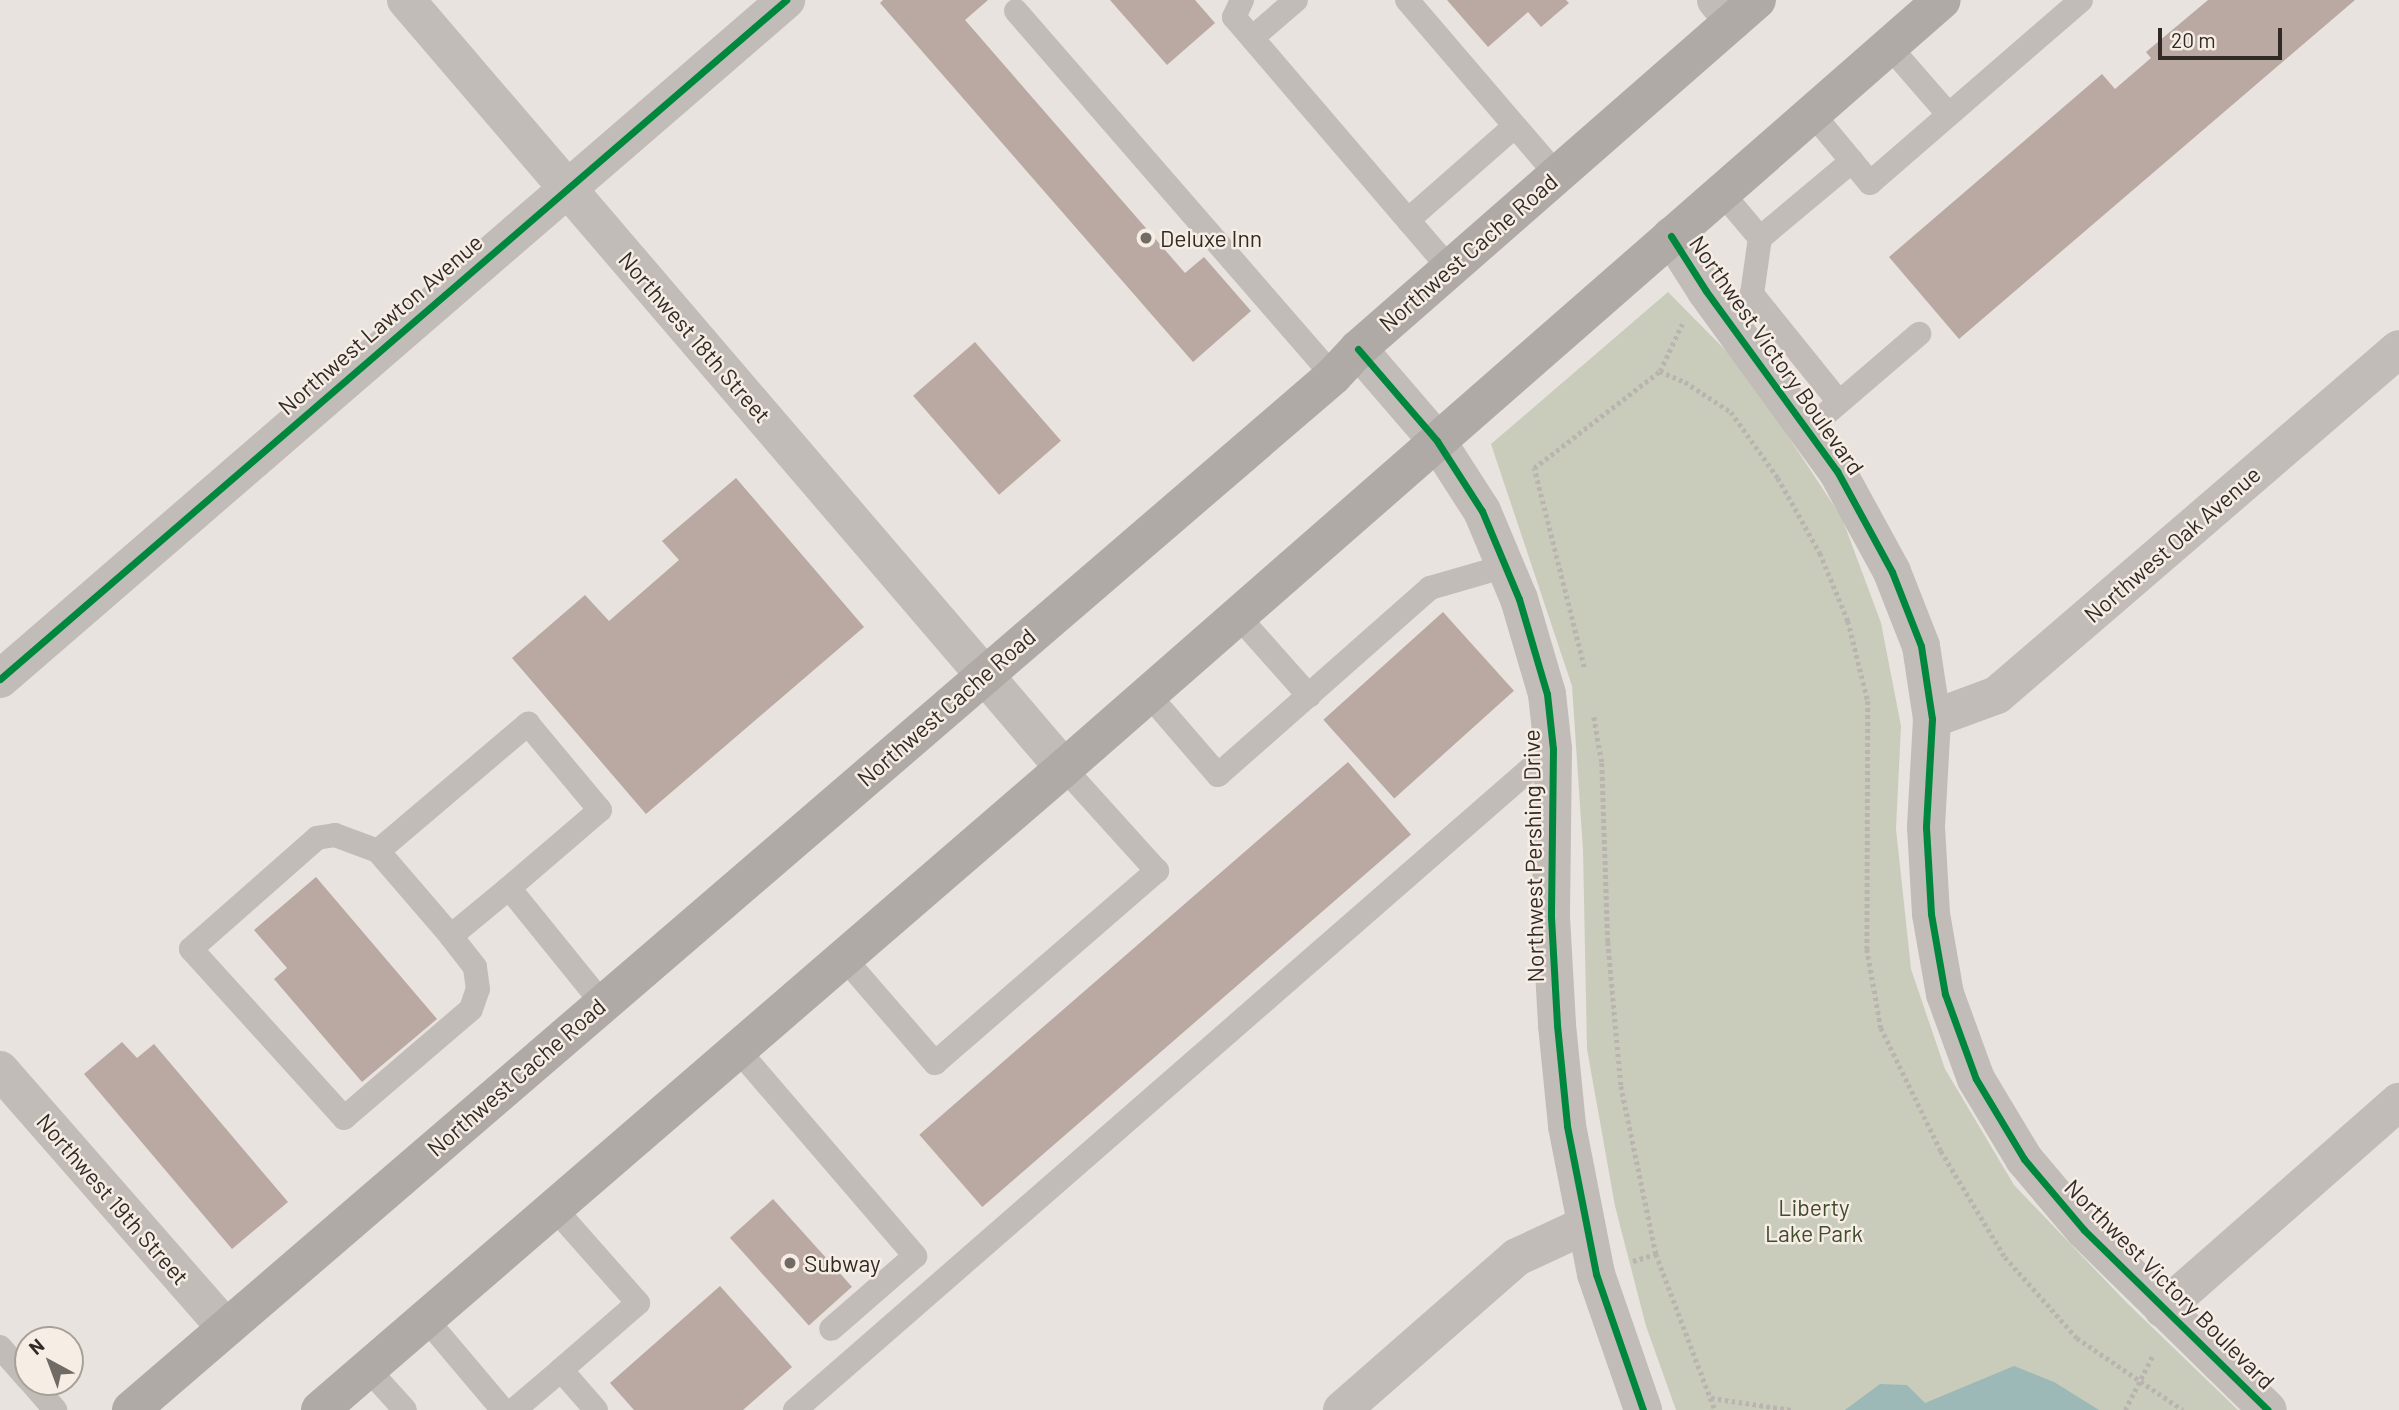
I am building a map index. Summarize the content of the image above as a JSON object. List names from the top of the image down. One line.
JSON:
{"streets":{"main road":["Northwest Cache Road"],"street":["Northwest Lawton Avenue","Northwest 18th Street","Northwest Victory Boulevard","Northwest Oak Avenue","Northwest Pershing Drive","Northwest 19th Street"]},"crossings":[["Northwest Cache Road","Northwest 18th Street"],["Northwest Cache Road","Northwest Pershing Drive"],["Northwest Cache Road","Northwest 19th Street"],["Northwest Lawton Avenue","Northwest 18th Street"],["Northwest Victory Boulevard","Northwest Oak Avenue"]],"parks":["Liberty Lake Park"],"places":["Deluxe Inn","Subway"],"scale_bar":"20 m","north":"top left"}
